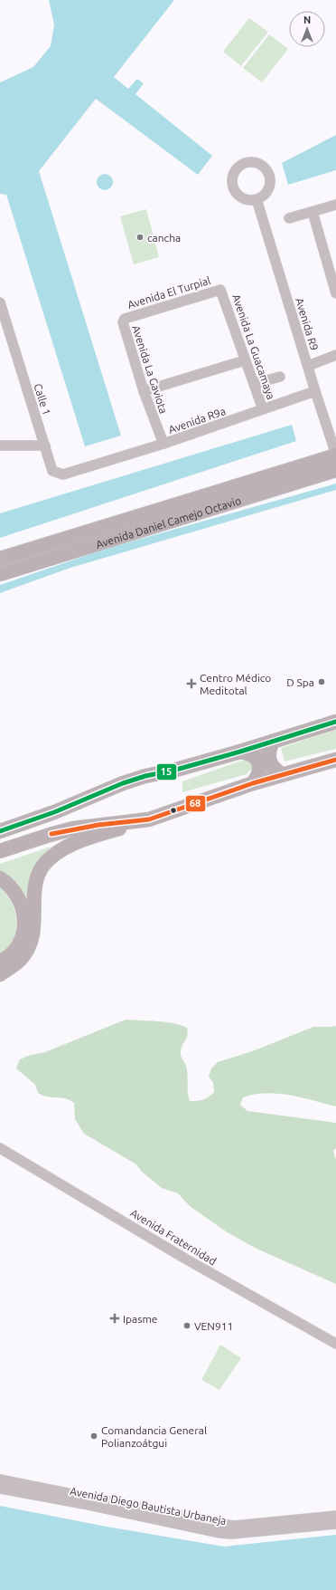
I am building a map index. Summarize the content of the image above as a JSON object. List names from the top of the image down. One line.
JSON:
{"streets":{"main road":["Avenida Daniel Camejo Octavio"],"street":["Avenida El Turpial","Avenida R9","Avenida La Guacamaya","Avenida La Gaviota","Calle 1","Avenida R9a","Avenida Fraternidad","Avenida Diego Bautista Urbaneja"]},"crossings":[["Avenida El Turpial","Avenida La Guacamaya"],["Avenida El Turpial","Avenida La Gaviota"],["Avenida R9","Avenida R9a"],["Avenida R9","Avenida Daniel Camejo Octavio"],["Avenida La Guacamaya","Avenida R9a"],["Avenida La Gaviota","Avenida R9a"],["Calle 1","Avenida R9a"]],"places":{"other":["cancha","D Spa","VEN911","Comandancia General Polianzoátgui"],"health":["Centro Médico Meditotal","Ipasme"]},"lines":["transit line 15","transit line 68"],"north":"top"}
